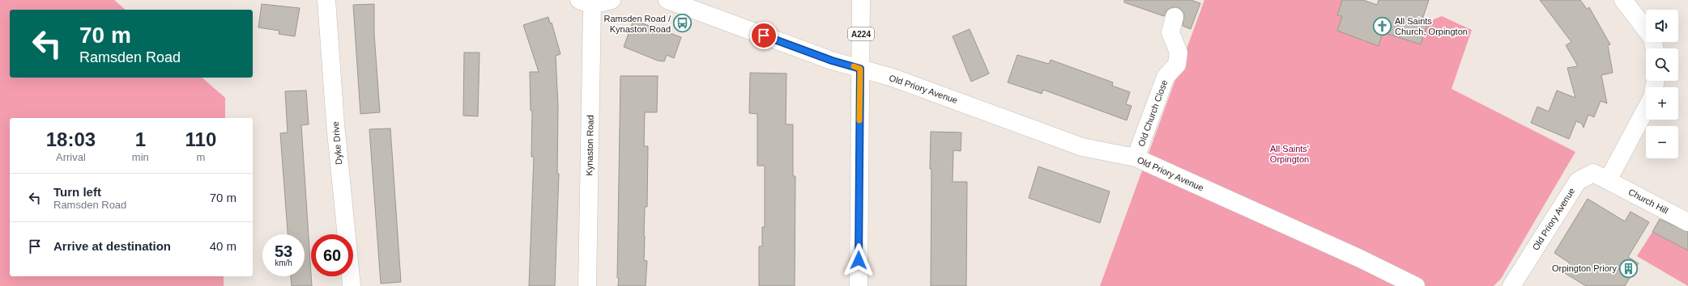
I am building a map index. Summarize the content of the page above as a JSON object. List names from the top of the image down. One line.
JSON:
{"streets":{"street":["A224","Old Priory Avenue","Old Church Close","Dyke Drive","Kynaston Road","Church Hill"]},"crossings":[["A224","Old Priory Avenue"],["Old Priory Avenue","Old Church Close"],["Old Priory Avenue","Church Hill"]],"parks":["All Saints' Orpington"],"places":{"bus stop":["Ramsden Road / Kynaston Road"],"church":["All Saints Church, Orpington"],"building":["Orpington Priory"]},"page":{"map_buttons":["+","−"],"turn":["70 m","Ramsden Road"],"eta":["18:03","Arrival","1","min","110","m"],"list":[{"name":"Turn left","note":"Ramsden Road","value":"70 m"},{"name":"Arrive at destination","value":"40 m"}],"speed":"53 km/h","limit":"60"}}
